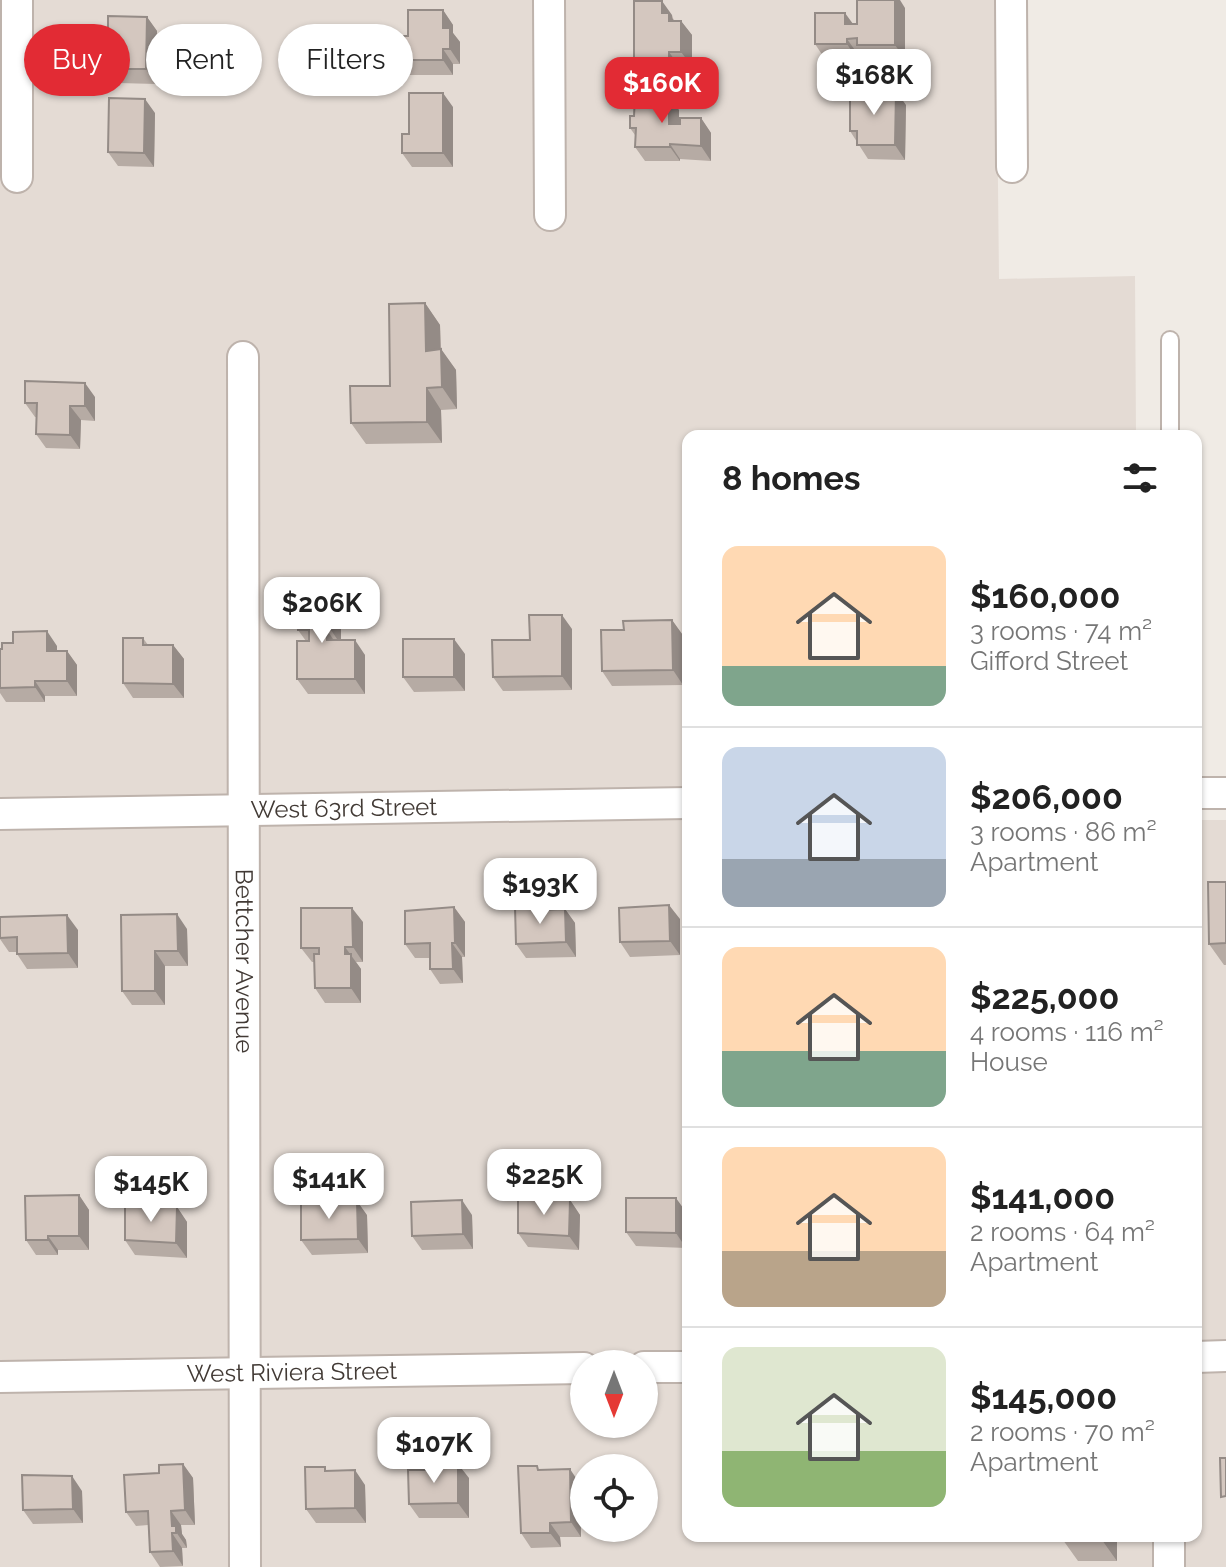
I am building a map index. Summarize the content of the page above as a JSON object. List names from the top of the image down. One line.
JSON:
{"streets":{"street":["West 63rd Street","Bettcher Avenue","West Riviera Street"]},"crossings":[["West 63rd Street","Bettcher Avenue"],["Bettcher Avenue","West Riviera Street"]],"north":"bottom","page":{"chip":["Buy","Rent","Filters"],"price":["$168K","$160K","$206K","$193K","$225K","$141K","$145K","$107K"],"heading":"8 homes","list":[{"name":"$160,000","note":"3 rooms · 74 m² · Gifford Street"},{"name":"$206,000","note":"3 rooms · 86 m² · Apartment"},{"name":"$225,000","note":"4 rooms · 116 m² · House"},{"name":"$141,000","note":"2 rooms · 64 m² · Apartment"},{"name":"$145,000","note":"2 rooms · 70 m² · Apartment"}]}}
